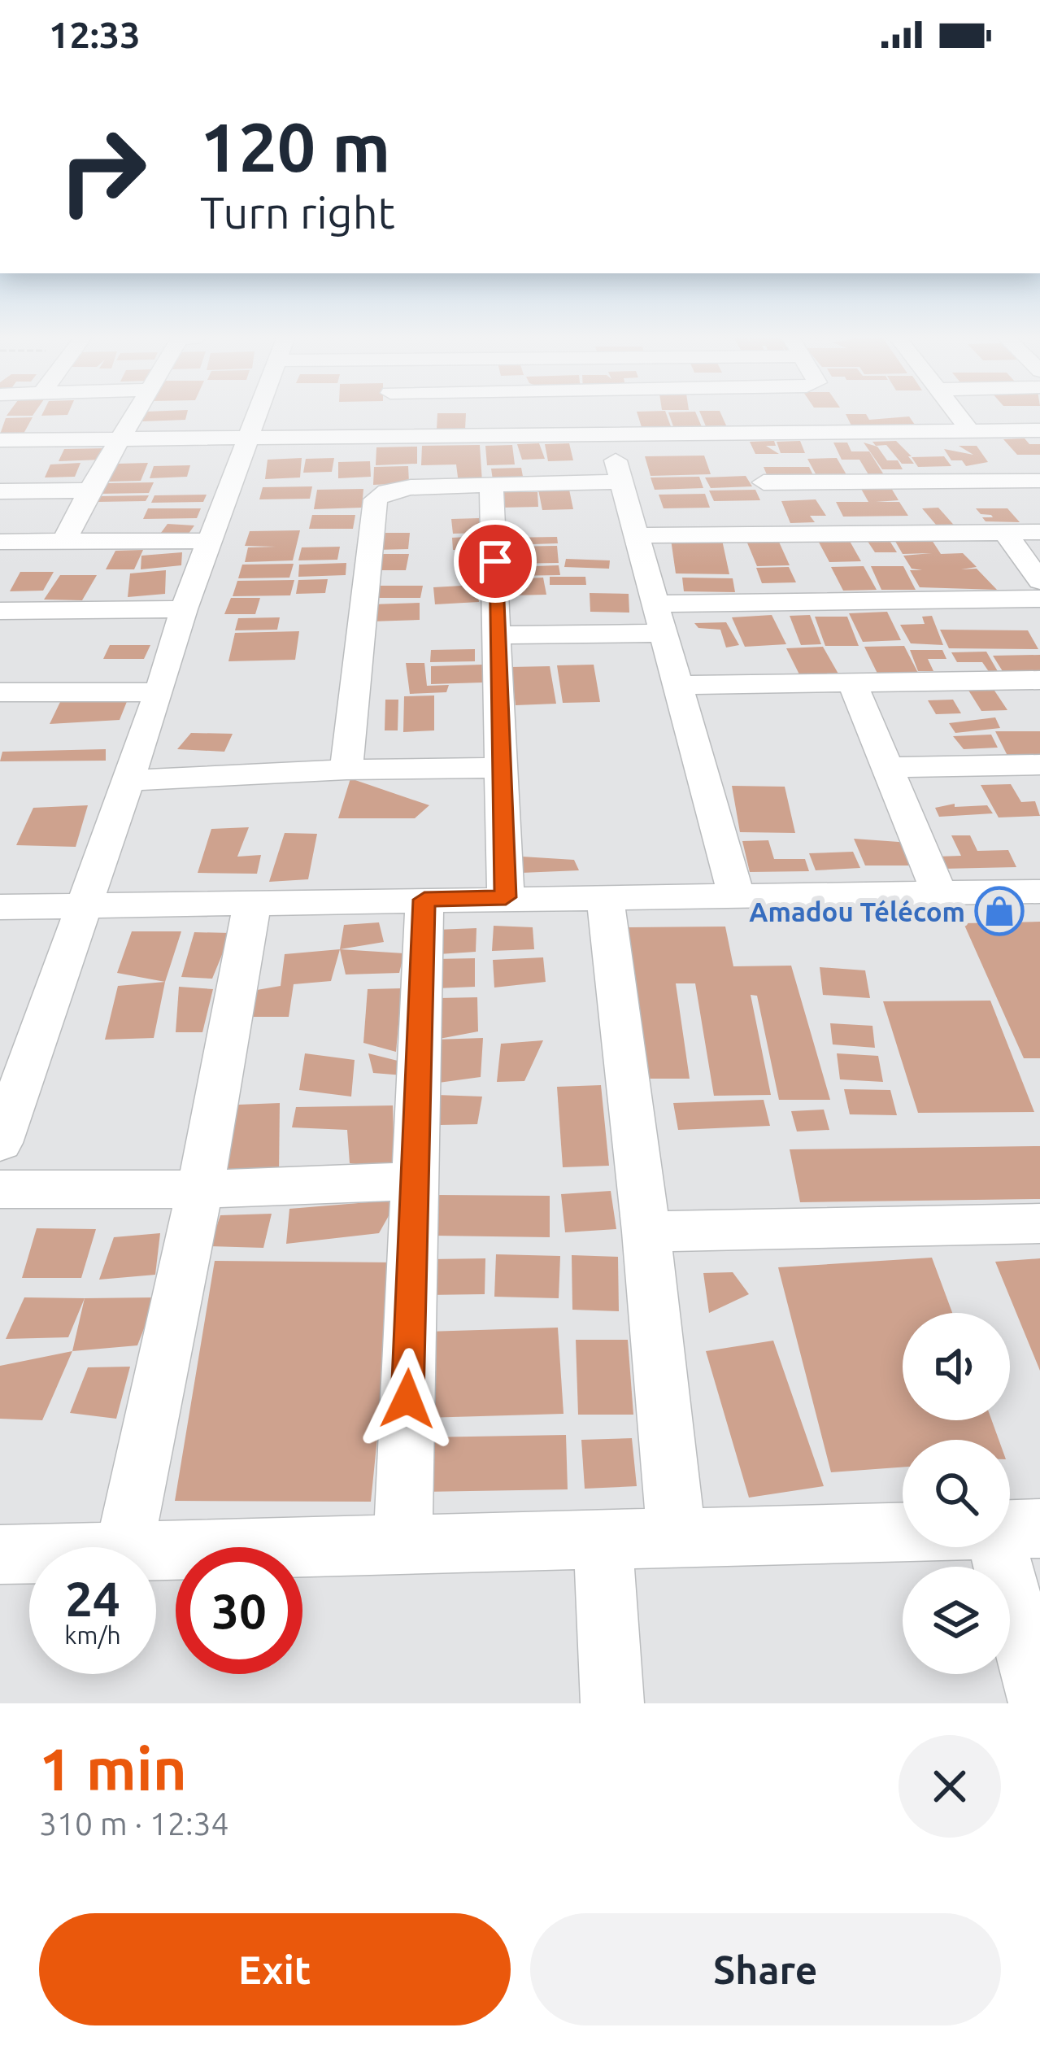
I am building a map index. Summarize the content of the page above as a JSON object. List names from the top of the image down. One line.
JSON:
{"places":{"shop":["Amadou Télécom"]},"page":{"status":"12:33","turn":["120 m","Turn right"],"speed":"24 km/h","limit":"30","heading":["1 min","310 m · 12:34"],"buttons":["Exit","Share"]}}
